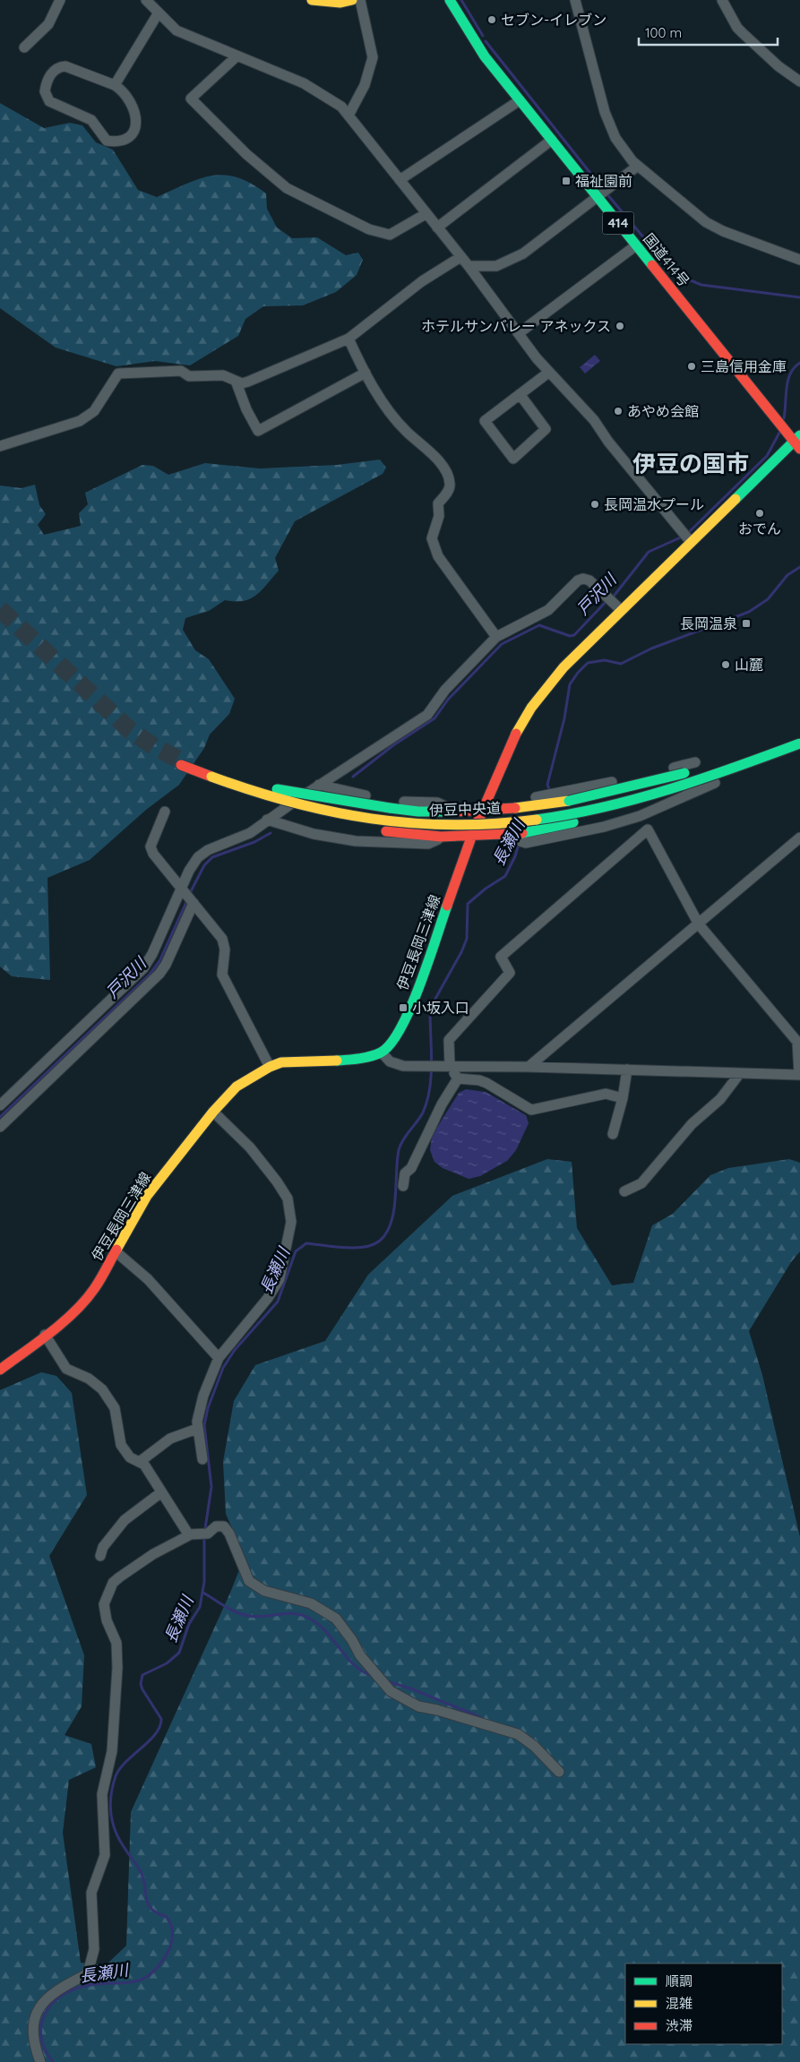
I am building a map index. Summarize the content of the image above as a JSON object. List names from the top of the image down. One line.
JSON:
{"streets":{"main road":["414","国道414号","伊豆中央道","伊豆長岡三津線"]},"crossings":[["国道414号","伊豆長岡三津線"]],"districts":["伊豆の国市"],"water":["戸沢川","長瀬川"],"places":{"other":["セブン-イレブン","ホテルサンバレー アネックス","三島信用金庫","あやめ会館","長岡温水プール","おでん","山麓"],"transit":["福祉園前","長岡温泉","小坂入口"]},"legend":["順調","混雑","渋滞"],"scale_bar":"100 m"}
